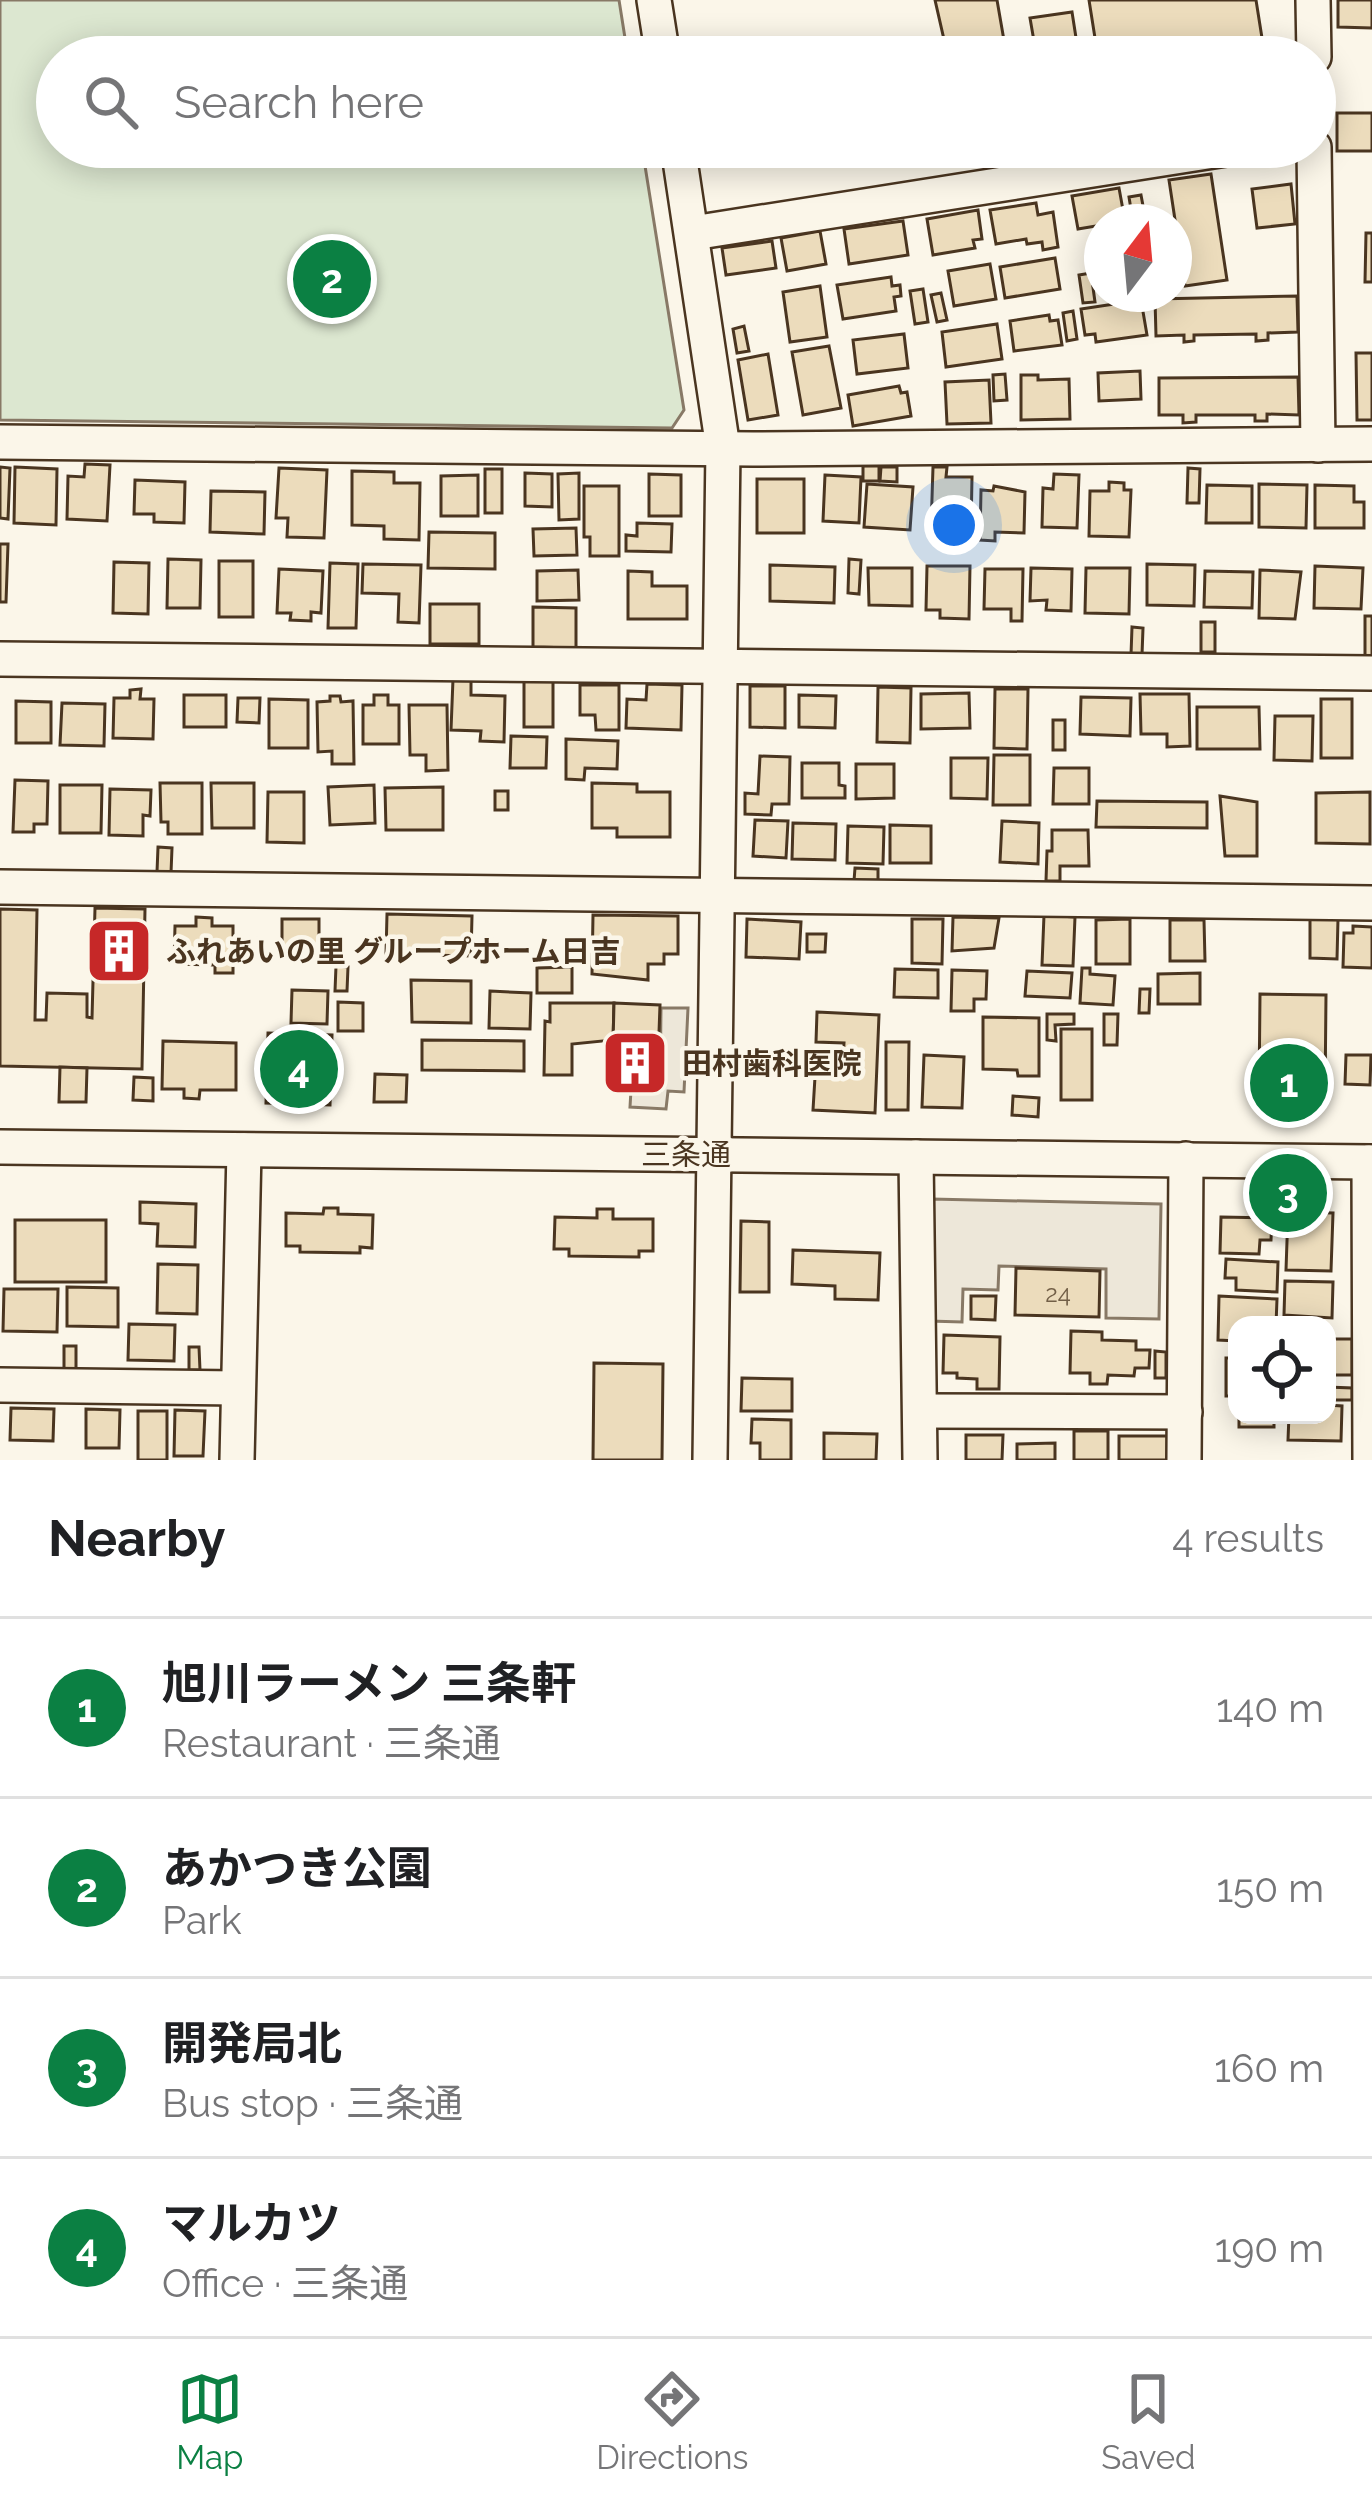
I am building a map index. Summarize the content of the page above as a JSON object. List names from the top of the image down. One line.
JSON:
{"streets":{"street":["三条通"]},"places":{"building":["ふれあいの里 グループホーム日吉","田村歯科医院"]},"house_numbers":["24"],"north":"top","page":{"search":"Search here","pins":["2","4","1","3"],"heading":["Nearby","4 results"],"list":[{"mark":"1","name":"旭川ラーメン 三条軒","note":"Restaurant · 三条通","value":"140 m"},{"mark":"2","name":"あかつき公園","note":"Park","value":"150 m"},{"mark":"3","name":"開発局北","note":"Bus stop · 三条通","value":"160 m"},{"mark":"4","name":"マルカツ","note":"Office · 三条通","value":"190 m"}],"nav":["Map","Directions","Saved"]}}
